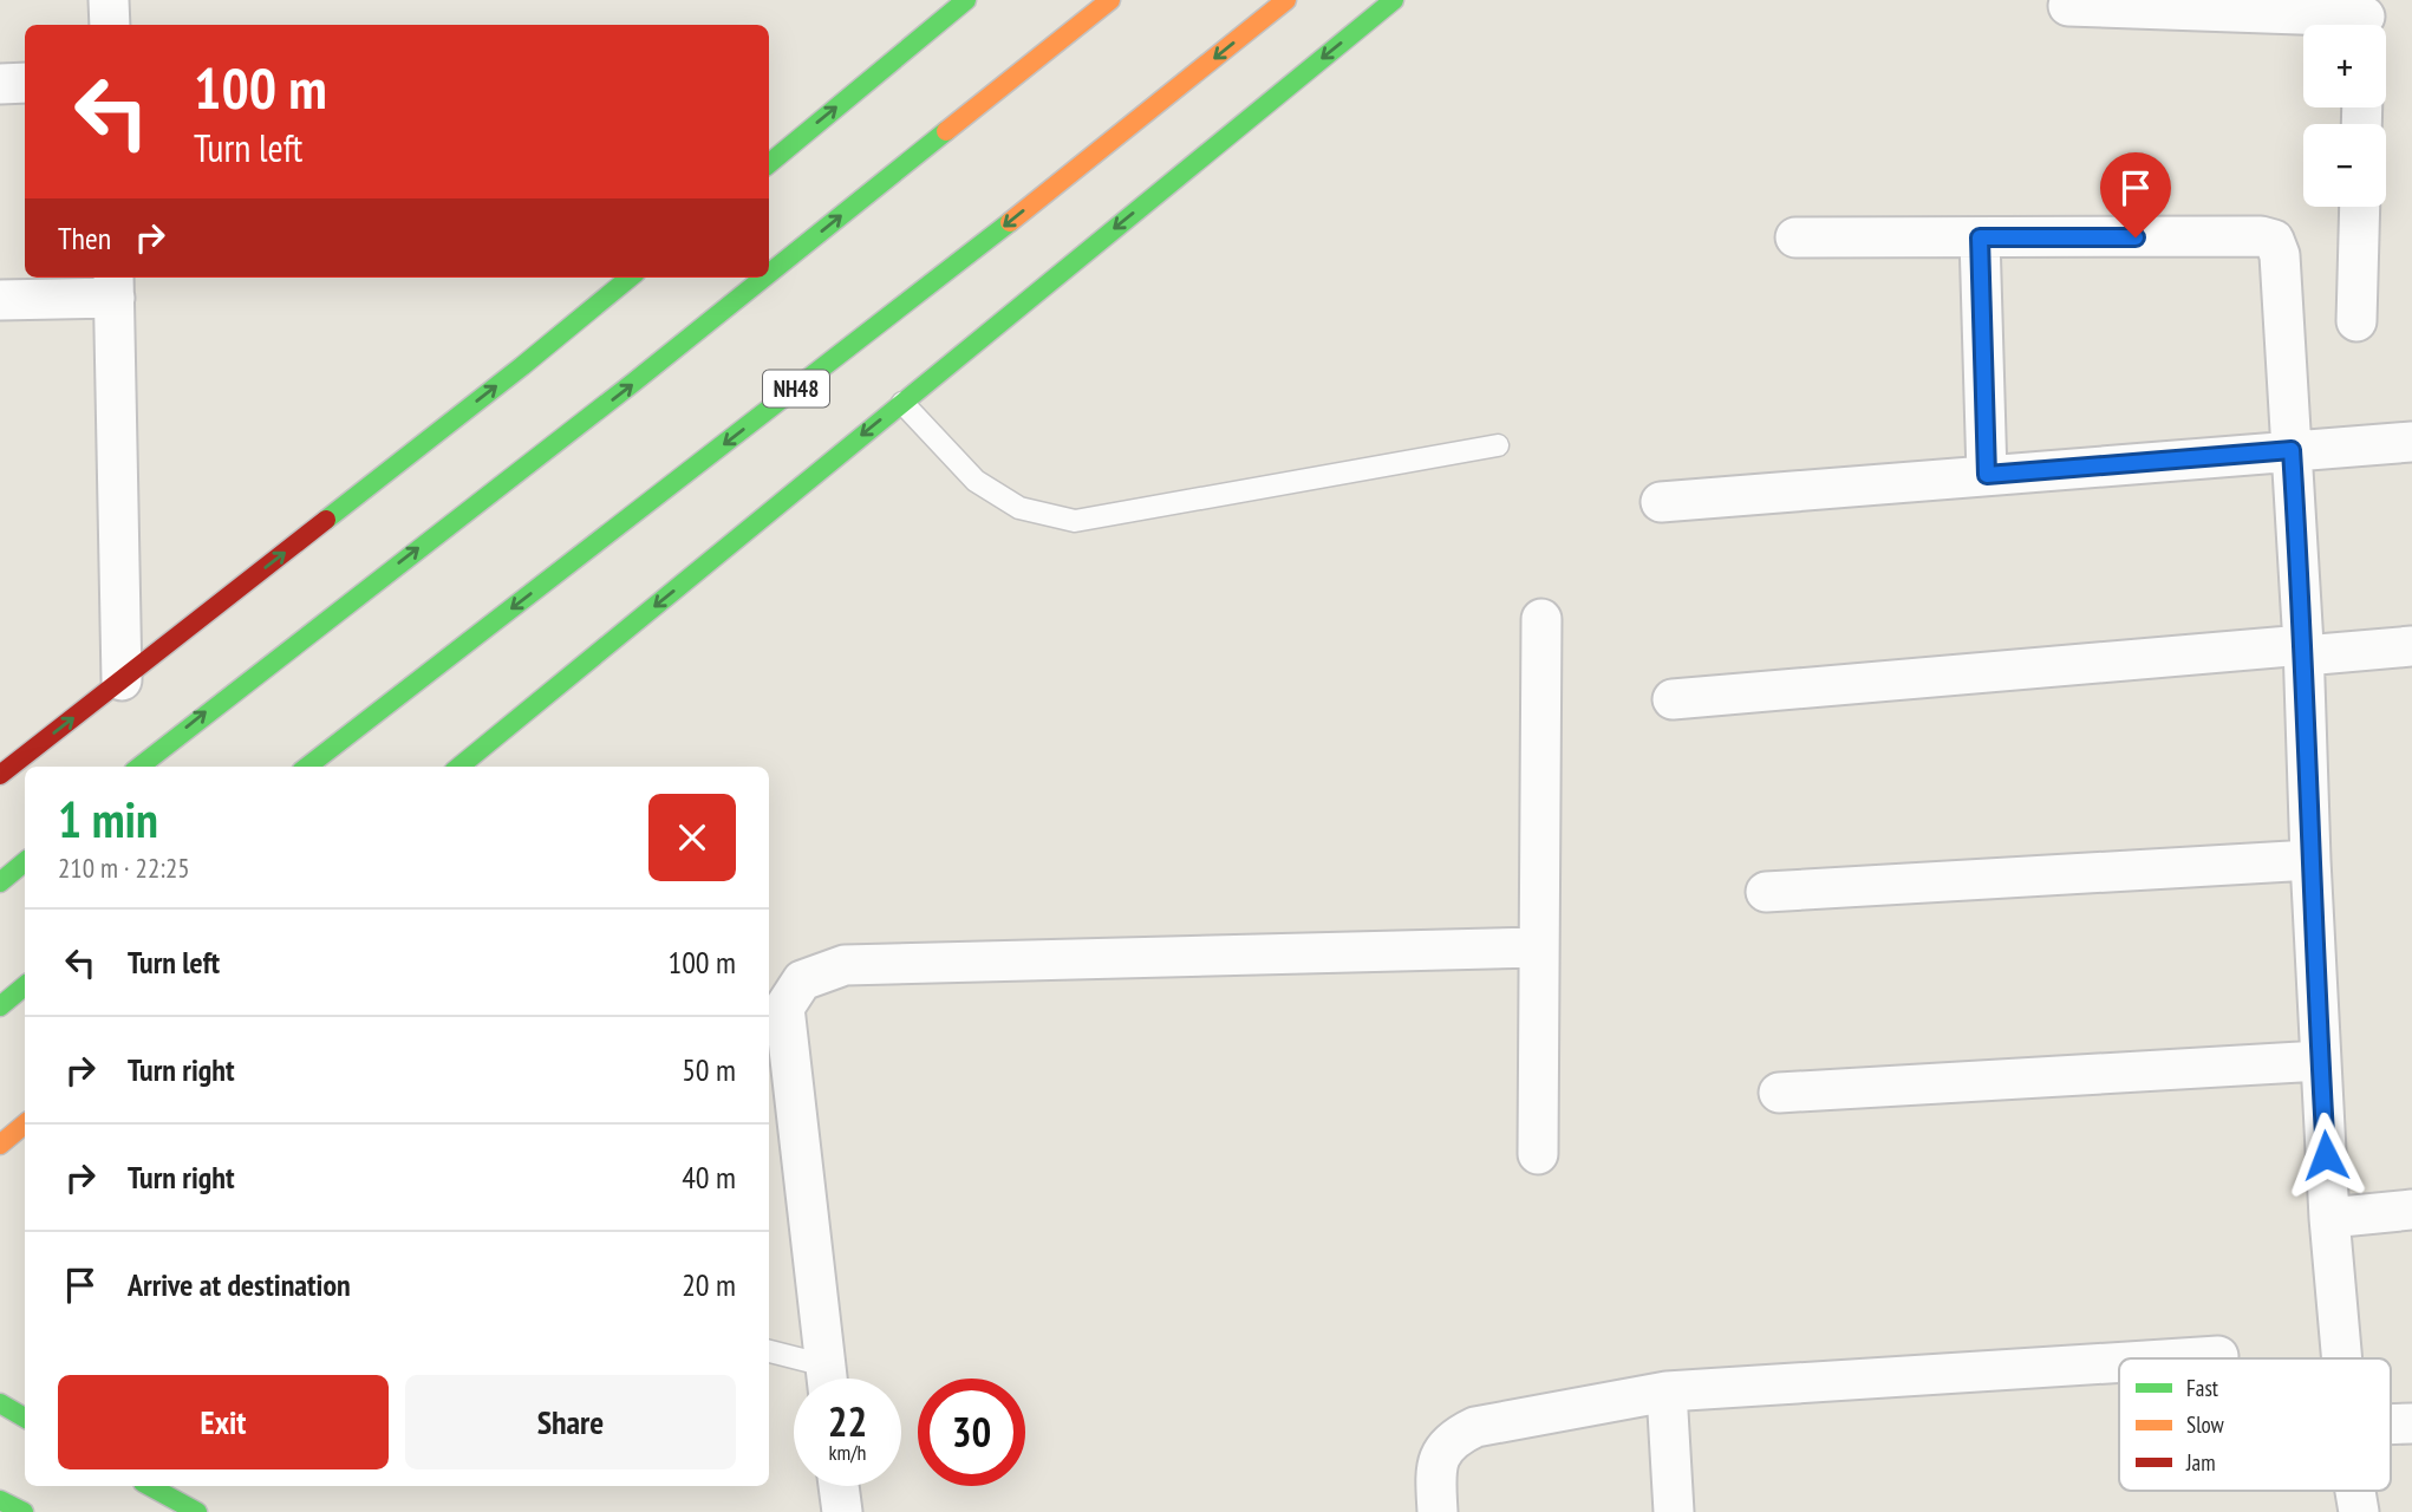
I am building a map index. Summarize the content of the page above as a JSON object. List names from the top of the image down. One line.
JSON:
{"streets":{"main road":["NH48"]},"legend":["Fast","Slow","Jam"],"page":{"map_buttons":["+","−"],"turn":["100 m","Turn left"],"then":"Then","heading":["1 min","210 m · 22:25"],"list":[{"name":"Turn left","value":"100 m"},{"name":"Turn right","value":"50 m"},{"name":"Turn right","value":"40 m"},{"name":"Arrive at destination","value":"20 m"}],"buttons":["Exit","Share"],"speed":"22 km/h","limit":"30"}}
